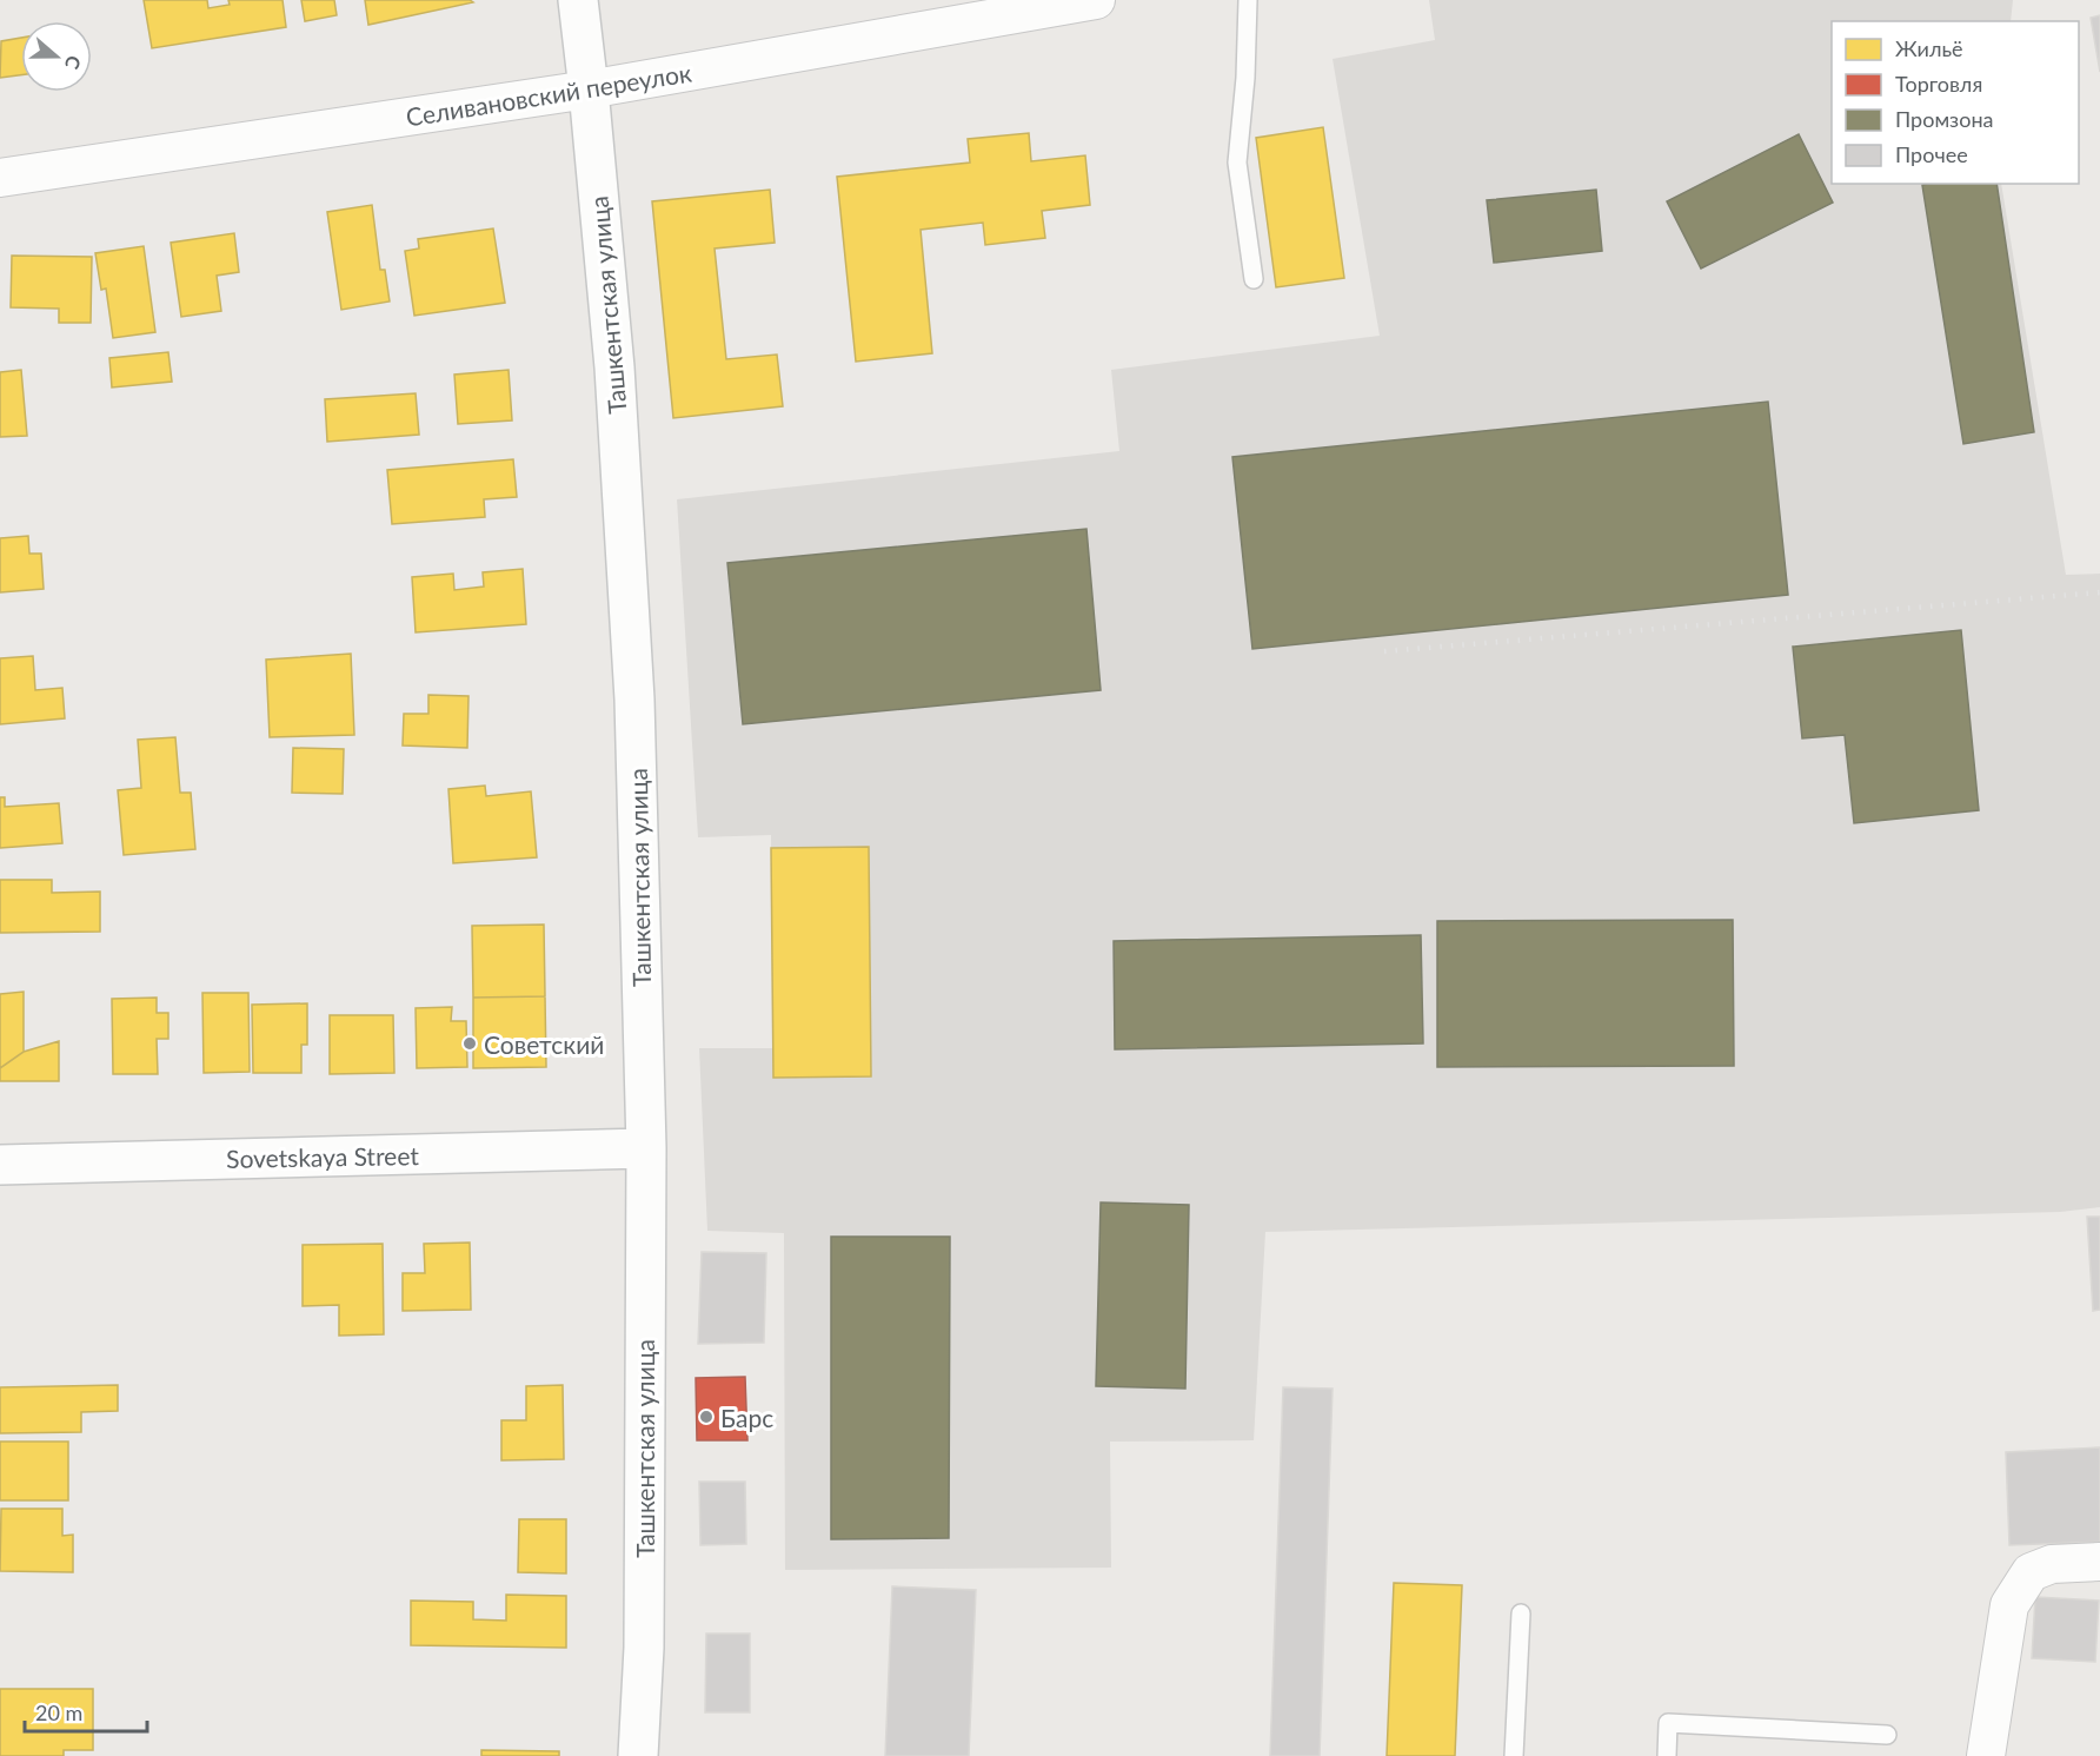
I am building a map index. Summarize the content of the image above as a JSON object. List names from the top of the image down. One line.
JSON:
{"streets":{"street":["Селивановский переулок","Ташкентская улица","Sovetskaya Street"]},"crossings":[["Селивановский переулок","Ташкентская улица"],["Ташкентская улица","Sovetskaya Street"]],"places":["Советский","Барс"],"legend":["Жильё","Торговля","Промзона","Прочее"],"scale_bar":"20 m","north":"right"}
